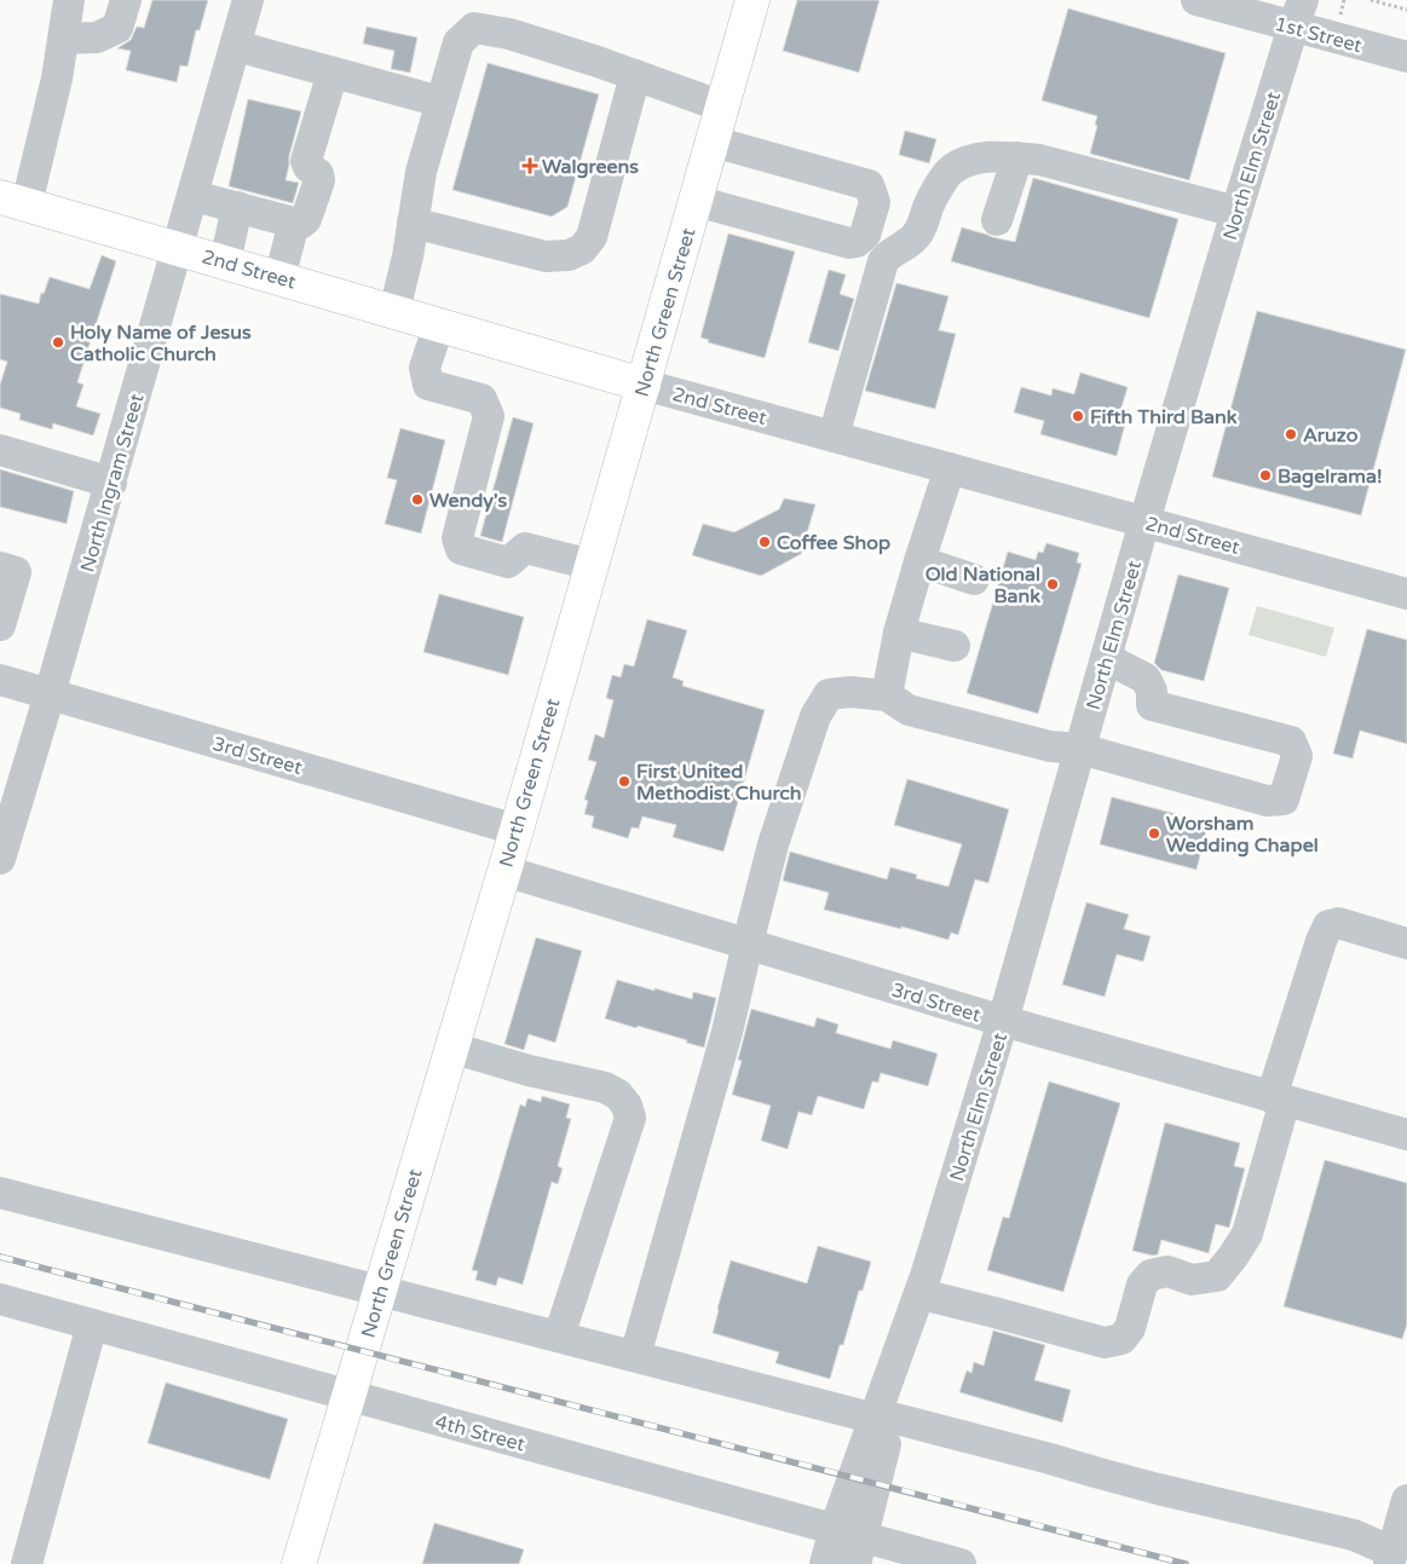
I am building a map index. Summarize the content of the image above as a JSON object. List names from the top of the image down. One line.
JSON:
{"streets":{"main road":["2nd Street","North Green Street"],"street":["1st Street","North Elm Street","North Ingram Street","3rd Street","4th Street"]},"crossings":[["1st Street","North Elm Street"],["North Elm Street","2nd Street"],["North Elm Street","3rd Street"],["North Elm Street","4th Street"],["2nd Street","North Green Street"],["2nd Street","North Ingram Street"],["North Green Street","3rd Street"],["North Green Street","4th Street"],["North Ingram Street","3rd Street"]],"places":{"health":["Walgreens"],"other":["Holy Name of Jesus Catholic Church","Fifth Third Bank","Aruzo","Bagelrama!","Wendy's","Coffee Shop","Old National Bank","First United Methodist Church","Worsham Wedding Chapel"]}}
